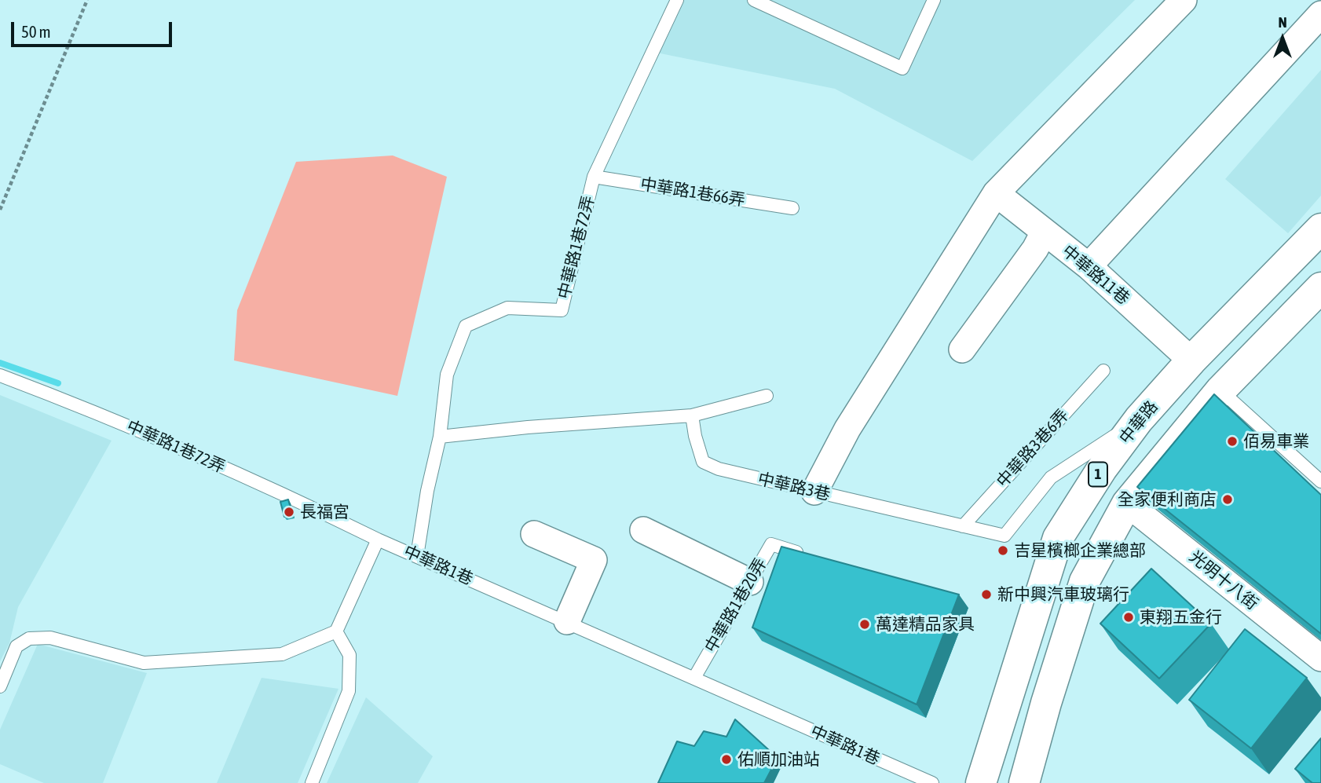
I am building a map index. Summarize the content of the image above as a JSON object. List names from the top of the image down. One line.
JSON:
{"streets":{"main road":["中華路","1"],"street":["中華路11巷","光明十八街"],"lane":["中華路1巷66弄","中華路1巷72弄","中華路3巷6弄","中華路3巷","中華路1巷","中華路1巷20弄"]},"crossings":[["中華路1巷66弄","中華路1巷72弄"],["中華路1巷72弄","中華路1巷"],["中華路11巷","中華路"],["中華路","中華路3巷"],["中華路3巷6弄","中華路3巷"],["中華路1巷","中華路1巷20弄"]],"places":["佰易車業","全家便利商店","長福宮","吉星檳榔企業總部","新中興汽車玻璃行","東翔五金行","萬達精品家具","佑順加油站"],"scale_bar":"50 m","north":"top"}
